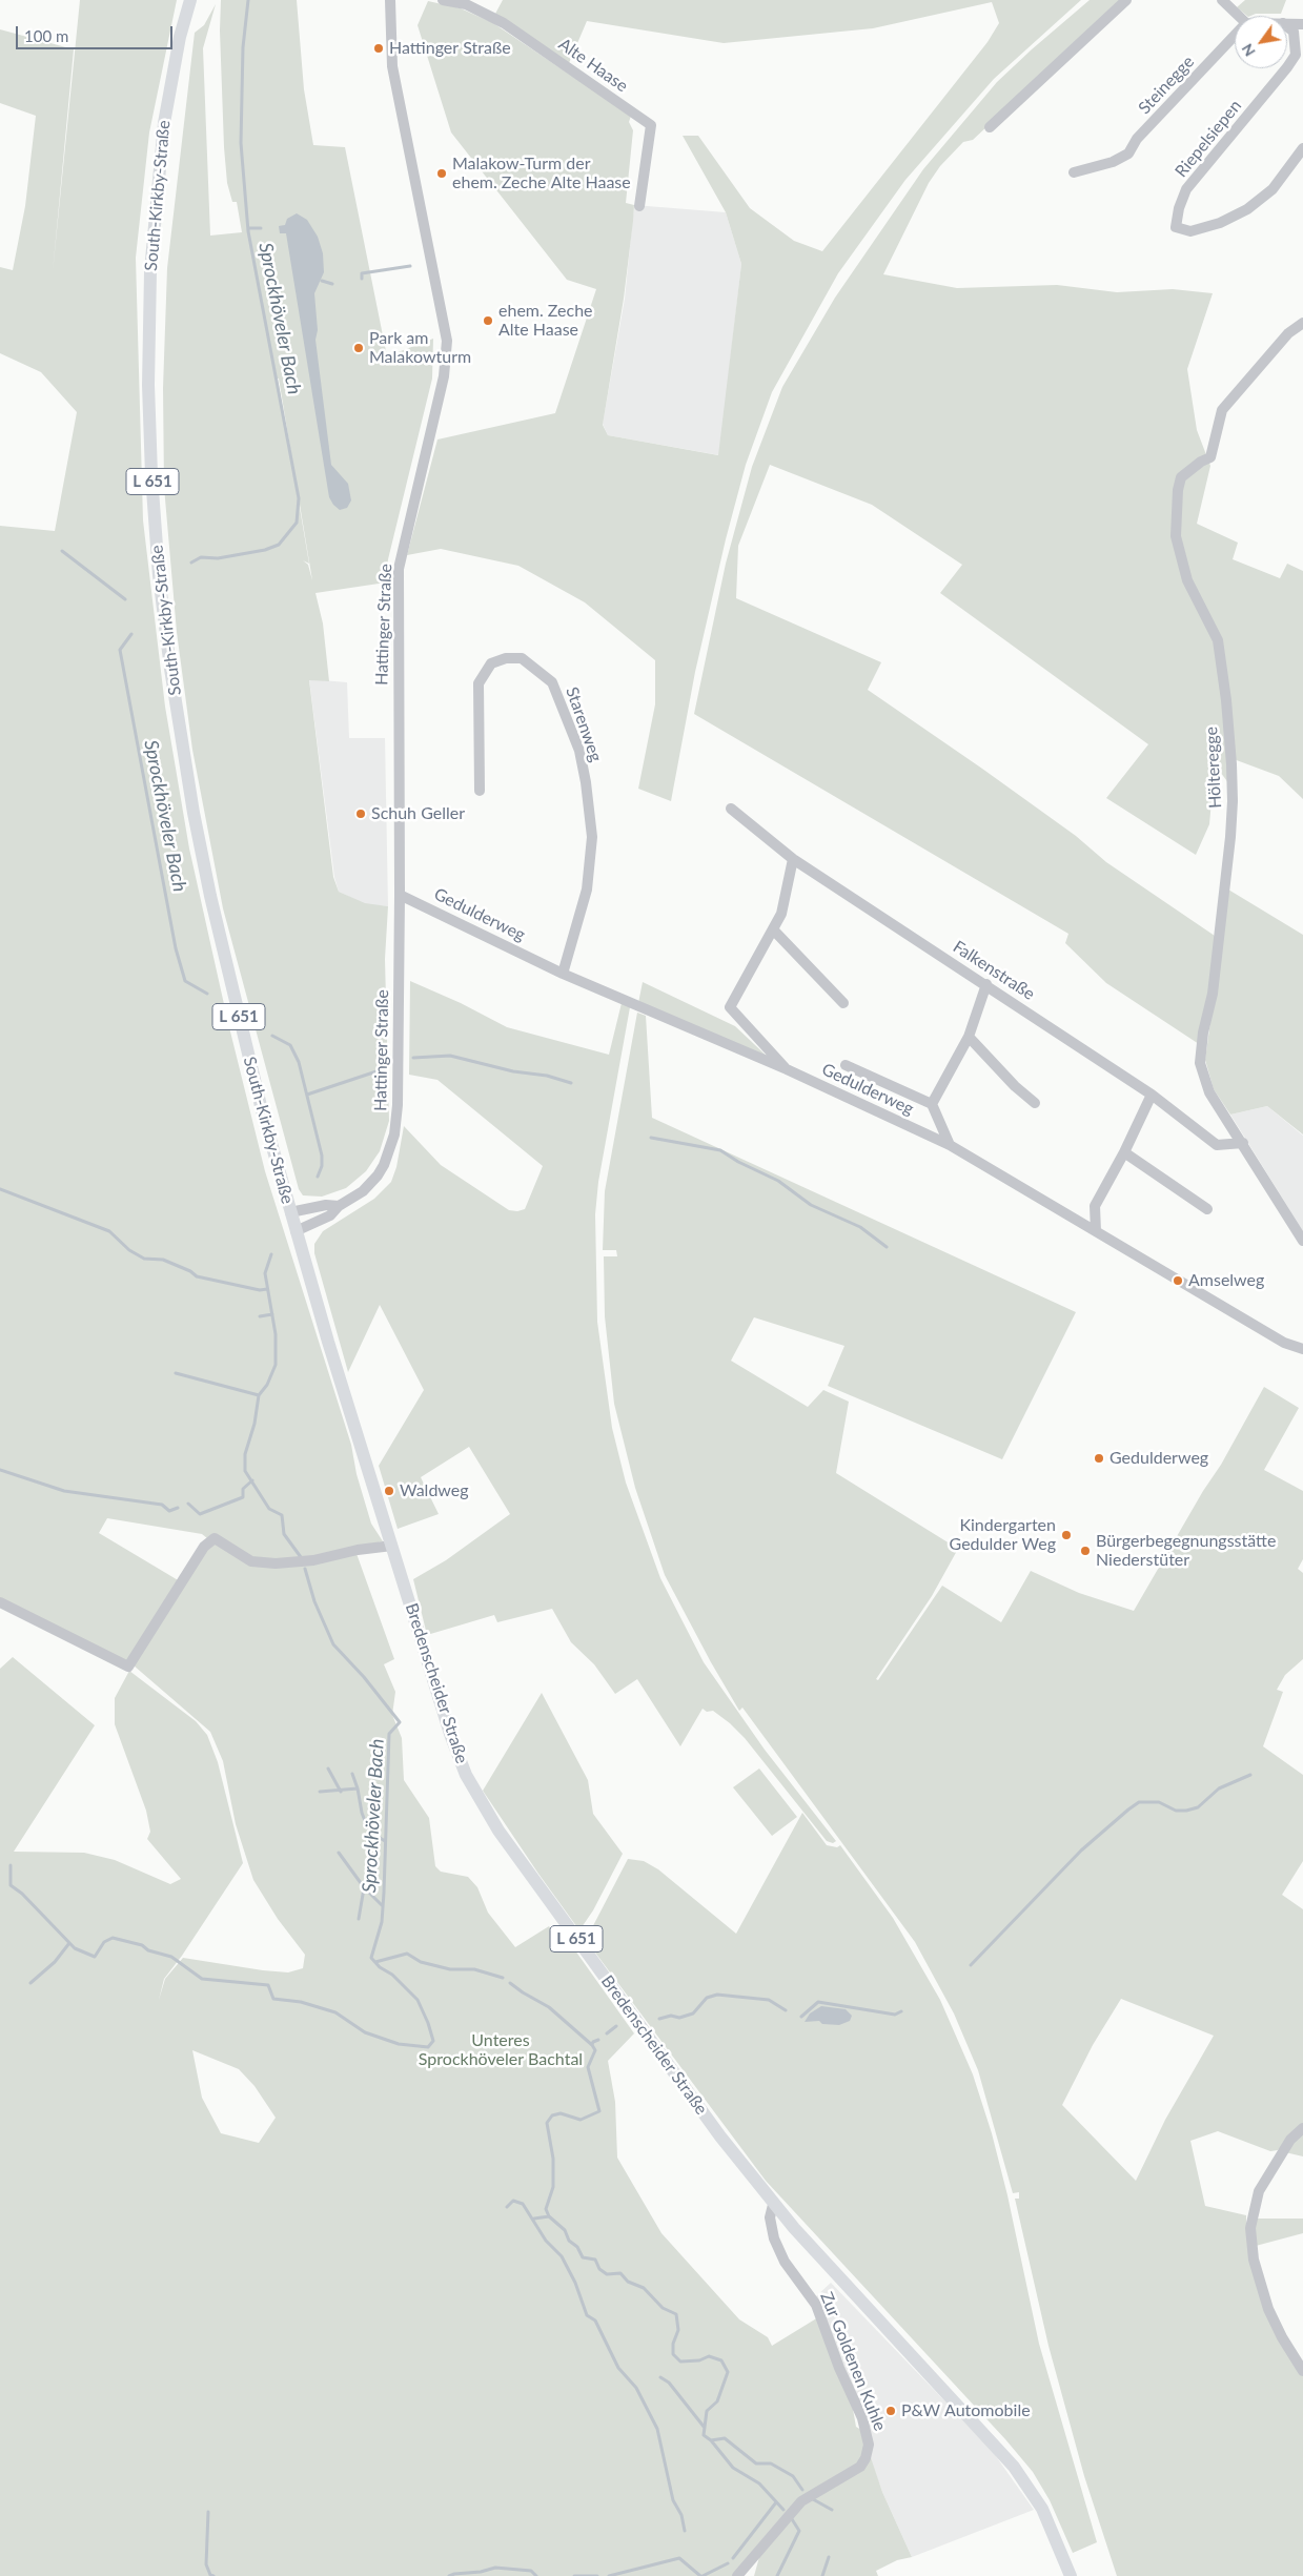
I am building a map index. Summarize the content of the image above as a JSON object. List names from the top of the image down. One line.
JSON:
{"streets":{"main road":["South-Kirkby-Straße","L 651","Bredenscheider Straße"],"street":["Alte Haase","Steinegge","Riepelsiepen","Hattinger Straße","Starenweg","Hölteregge","Gedulderweg","Falkenstraße","Zur Goldenen Kuhle"]},"crossings":[["South-Kirkby-Straße","Hattinger Straße"],["South-Kirkby-Straße","Bredenscheider Straße"],["Hattinger Straße","Gedulderweg"],["Hattinger Straße","Bredenscheider Straße"],["Starenweg","Gedulderweg"],["Hölteregge","Falkenstraße"],["Bredenscheider Straße","Zur Goldenen Kuhle"]],"water":["Sprockhöveler Bach"],"parks":["Unteres Sprockhöveler Bachtal"],"places":["Hattinger Straße","Malakow-Turm der ehem. Zeche Alte Haase","ehem. Zeche Alte Haase","Park am Malakowturm","Schuh Geller","Amselweg","Gedulderweg","Waldweg","Kindergarten Gedulder Weg","Bürgerbegegnungsstätte Niederstüter","P&W Automobile"],"scale_bar":"100 m","north":"bottom left"}
